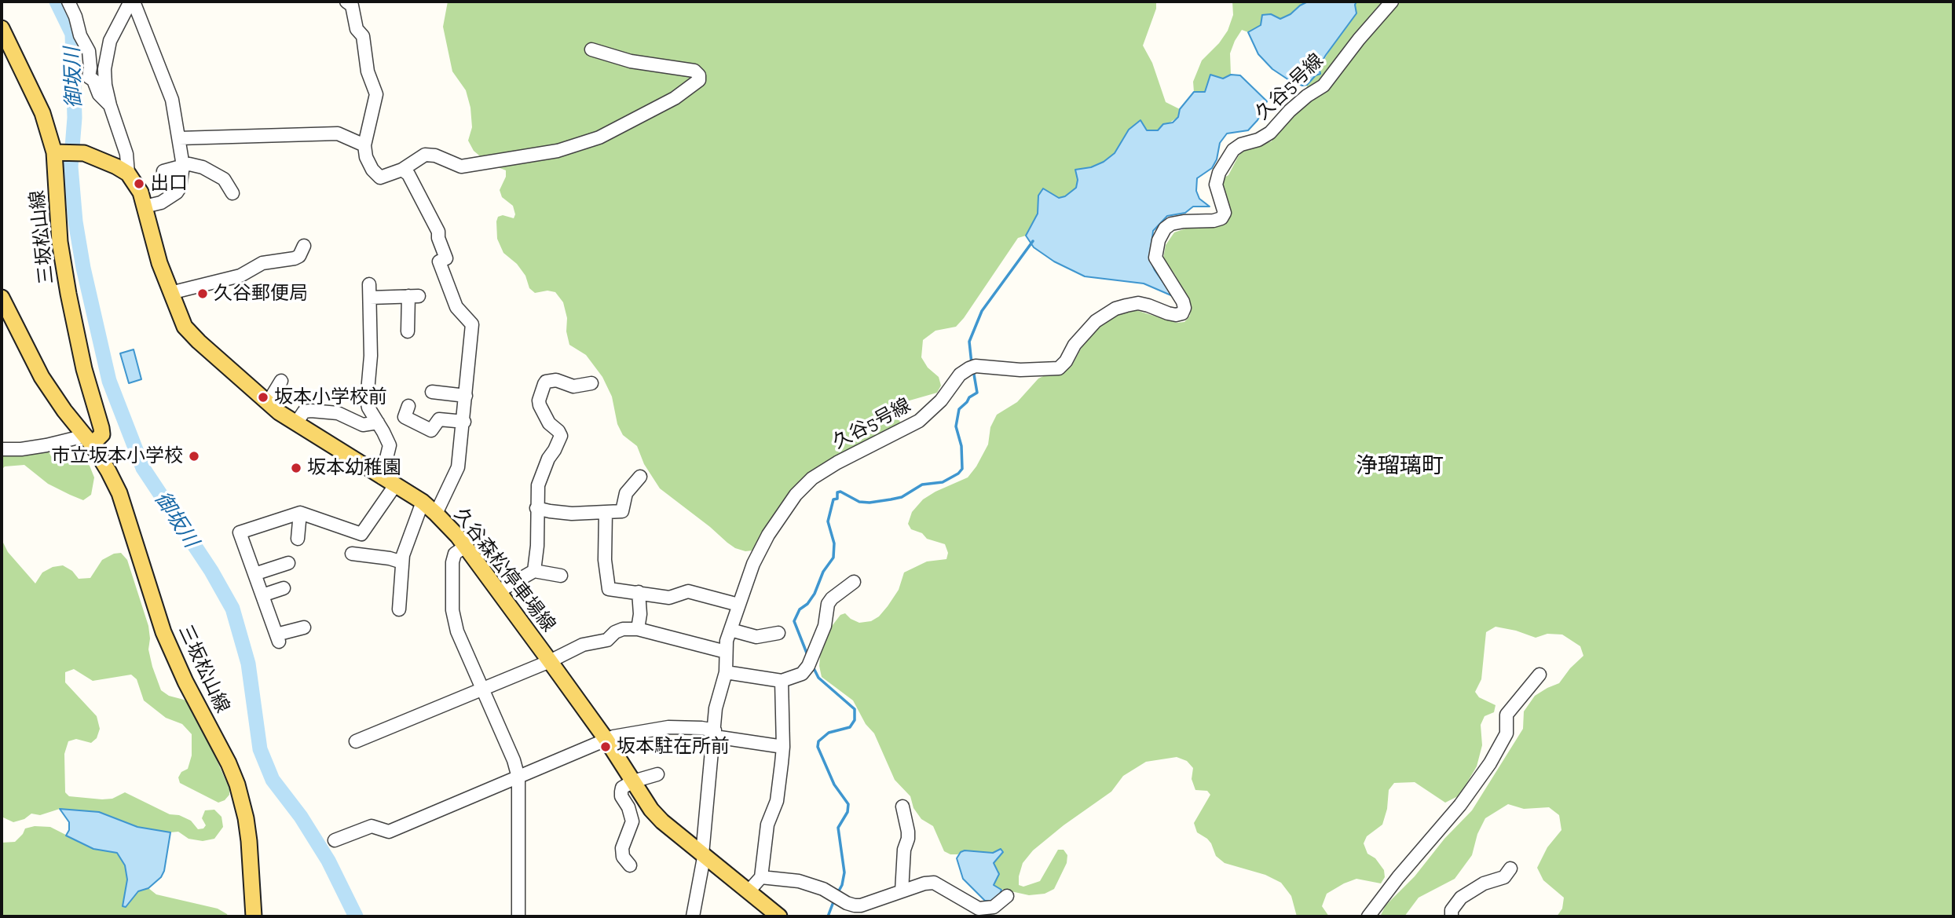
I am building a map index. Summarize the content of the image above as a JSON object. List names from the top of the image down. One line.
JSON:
{"streets":{"main road":["三坂松山線","久谷森松停車場線"],"street":["久谷5号線"]},"crossings":[["久谷5号線","久谷森松停車場線"]],"districts":["浄瑠璃町"],"water":["御坂川"],"places":["出口","久谷郵便局","坂本小学校前","市立坂本小学校","坂本幼稚園","坂本駐在所前"]}
